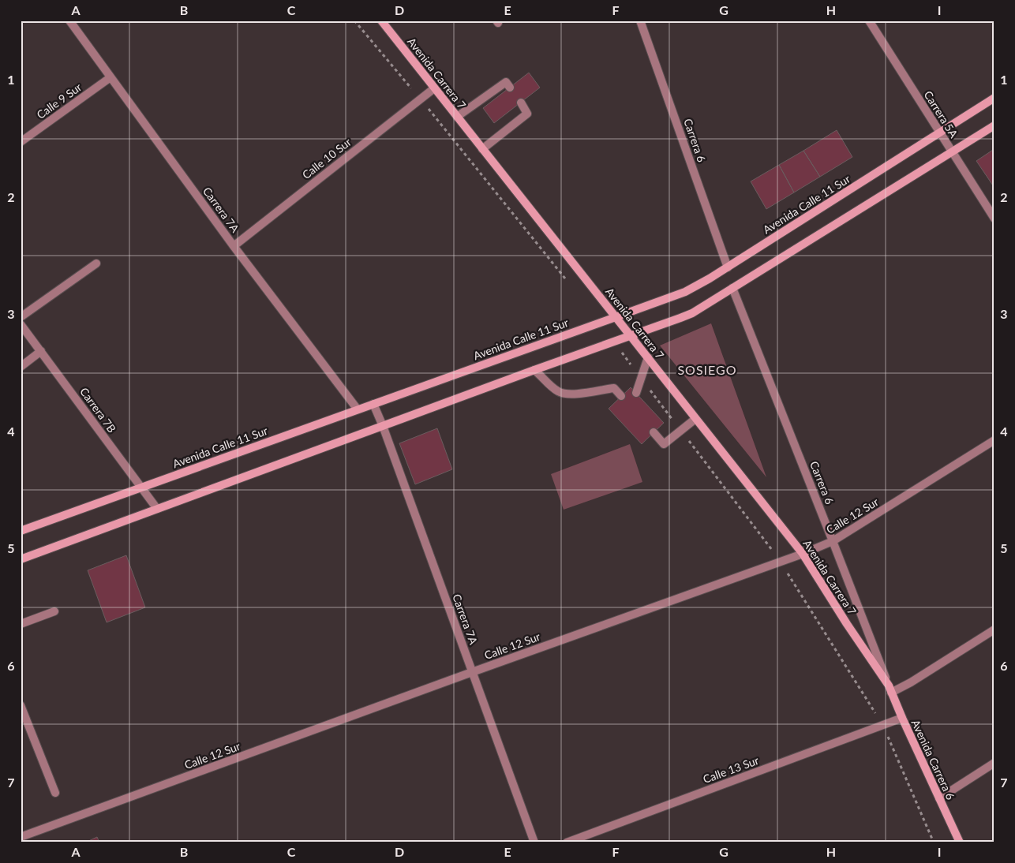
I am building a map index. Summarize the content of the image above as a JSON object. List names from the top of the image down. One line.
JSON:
{"streets":{"main road":["Avenida Carrera 7","Avenida Calle 11 Sur","Avenida Carrera 6"],"street":["Calle 9 Sur","Carrera 5A","Carrera 6","Calle 10 Sur","Carrera 7A","Carrera 7B","Calle 12 Sur","Calle 13 Sur"]},"crossings":[["Avenida Carrera 7","Carrera 6"],["Avenida Carrera 7","Calle 10 Sur"],["Avenida Carrera 7","Avenida Calle 11 Sur"],["Avenida Carrera 7","Calle 12 Sur"],["Avenida Carrera 7","Avenida Carrera 6"],["Calle 9 Sur","Carrera 7A"],["Carrera 5A","Avenida Calle 11 Sur"],["Carrera 6","Avenida Calle 11 Sur"],["Carrera 6","Calle 12 Sur"],["Carrera 6","Avenida Carrera 6"],["Calle 10 Sur","Carrera 7A"],["Avenida Calle 11 Sur","Carrera 7A"],["Avenida Calle 11 Sur","Carrera 7B"],["Carrera 7A","Calle 12 Sur"],["Avenida Carrera 6","Calle 13 Sur"]],"districts":["SOSIEGO"],"grid":{"columns":["A","B","C","D","E","F","G","H","I"],"rows":["1","2","3","4","5","6","7"]}}
